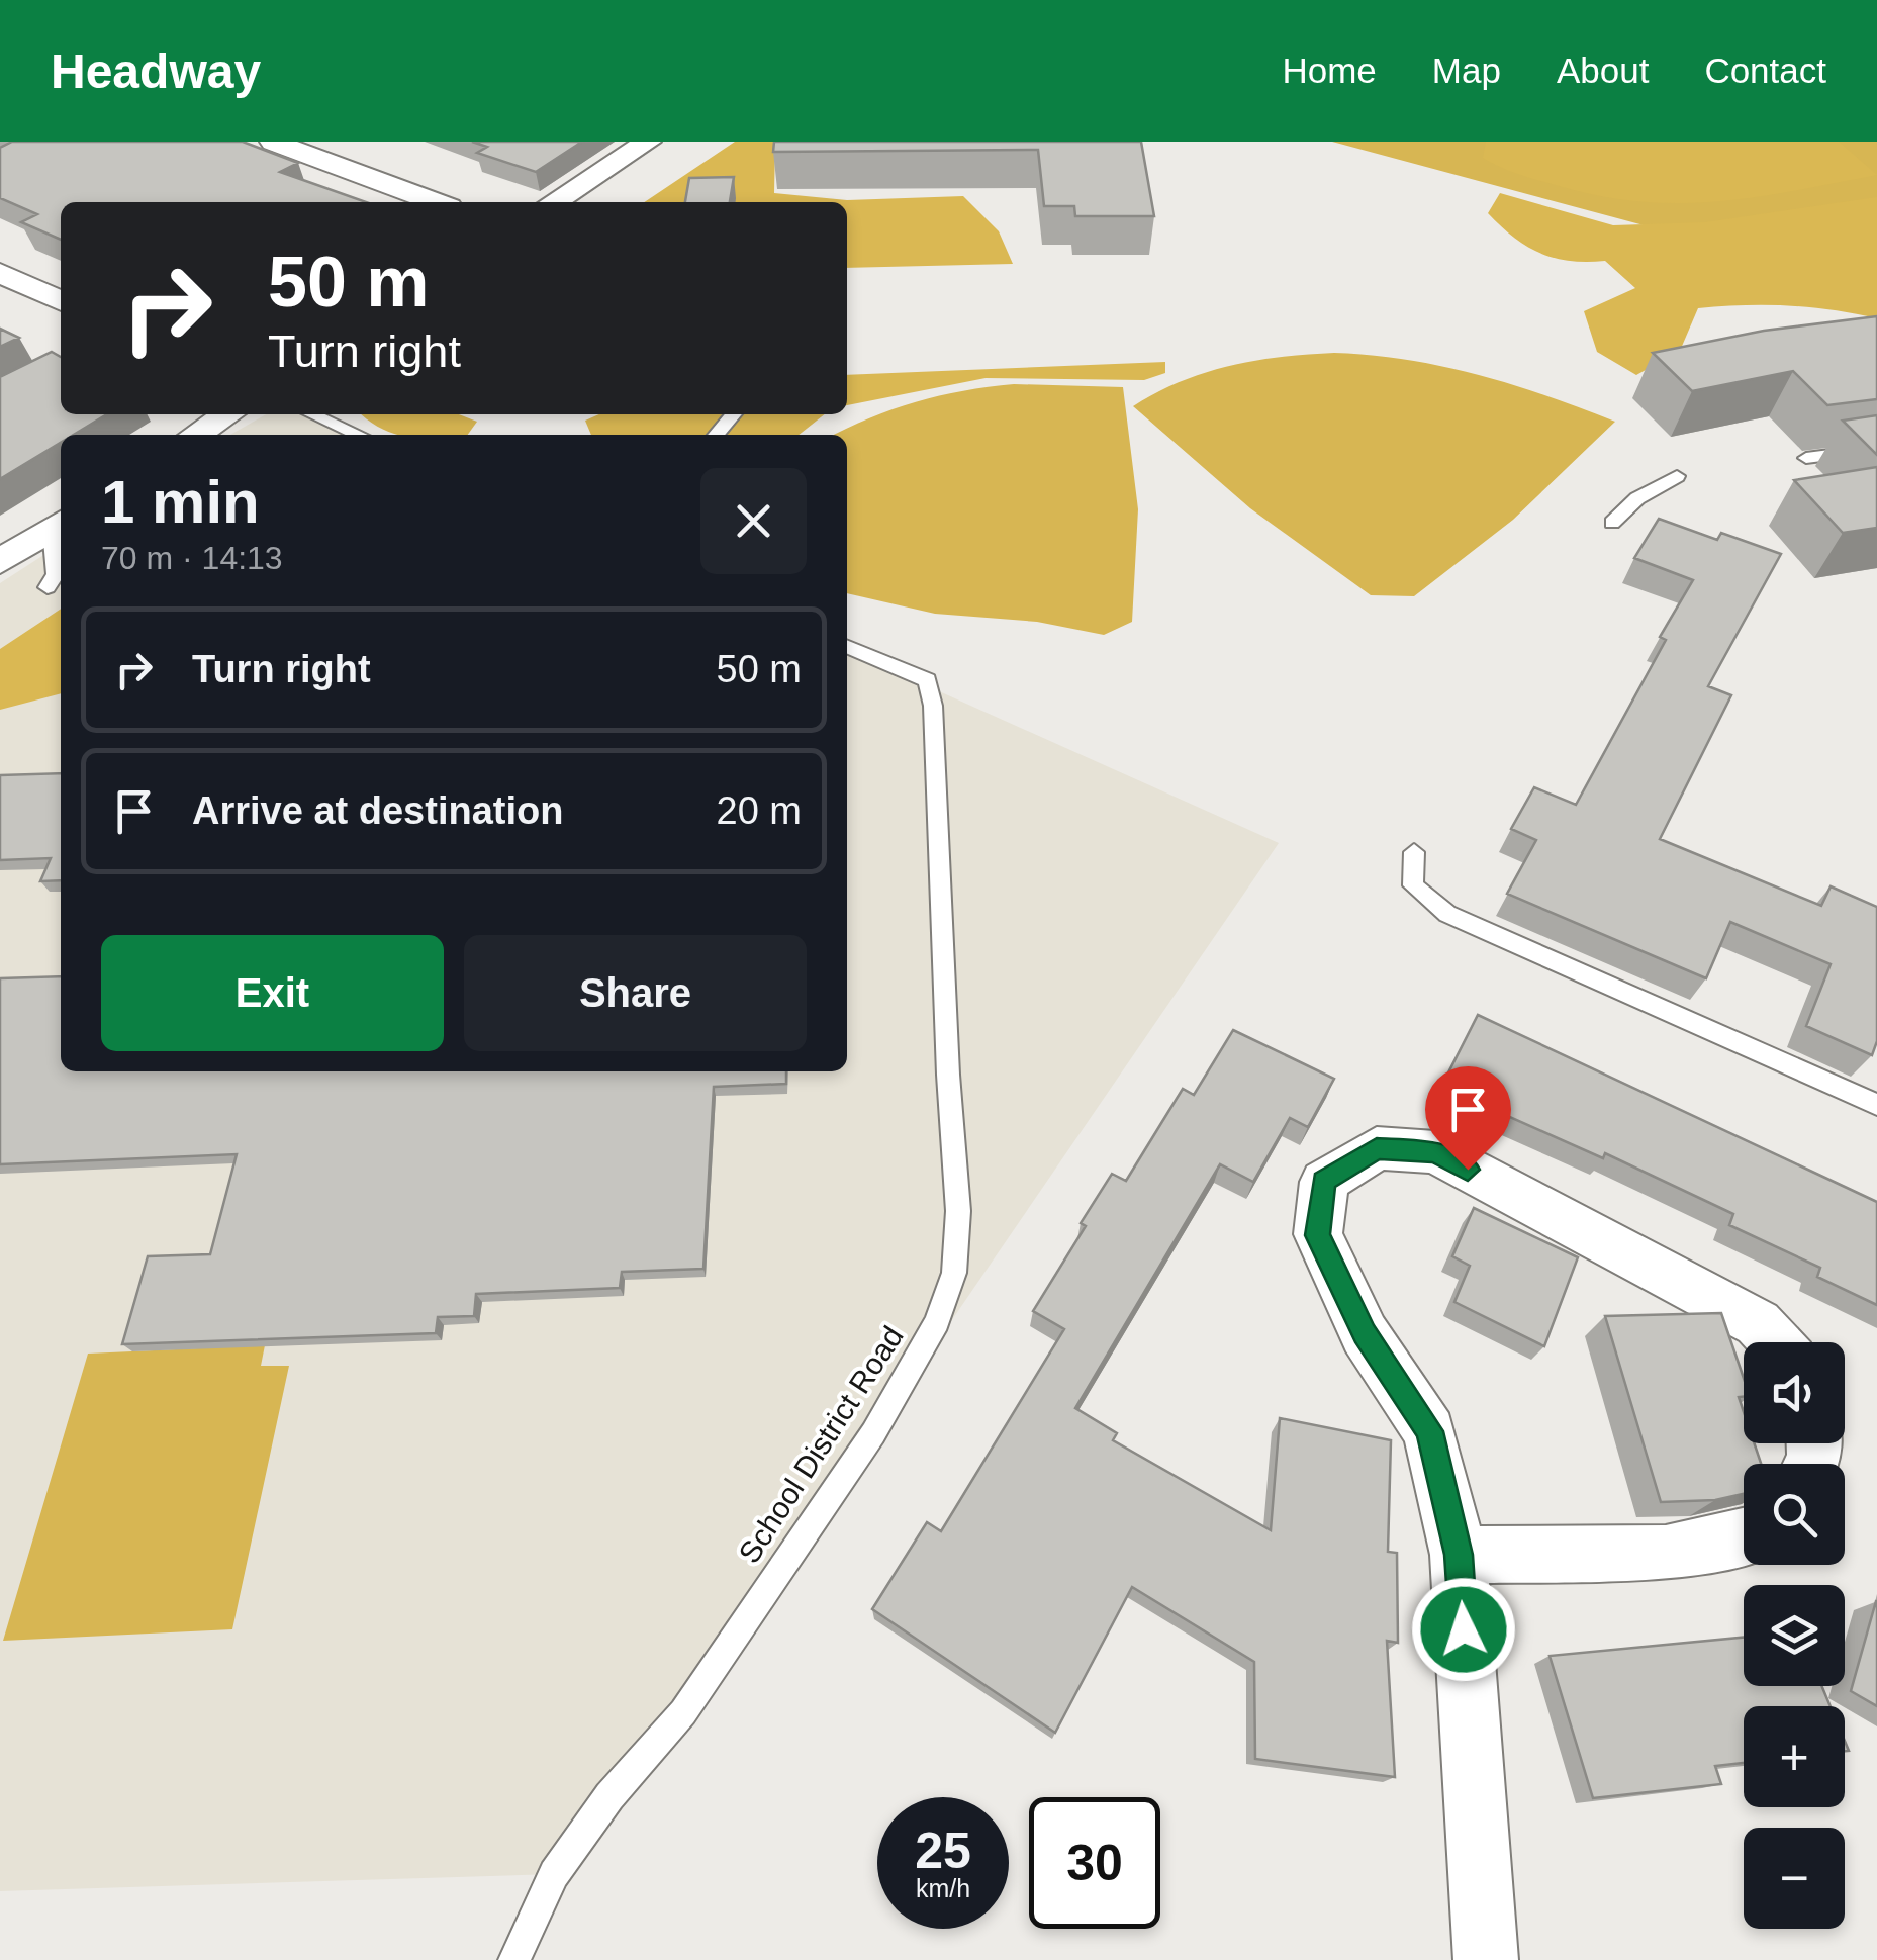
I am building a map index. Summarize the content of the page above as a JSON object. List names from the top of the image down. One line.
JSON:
{"streets":{"lane":["School District Road"]},"page":{"header":"Headway","nav":["Home","Map","About","Contact"],"turn":["50 m","Turn right"],"heading":["1 min","70 m · 14:13"],"list":[{"name":"Turn right","value":"50 m"},{"name":"Arrive at destination","value":"20 m"}],"buttons":["Exit","Share"],"map_buttons":["+","−"],"speed":"25 km/h","limit":"30"}}
